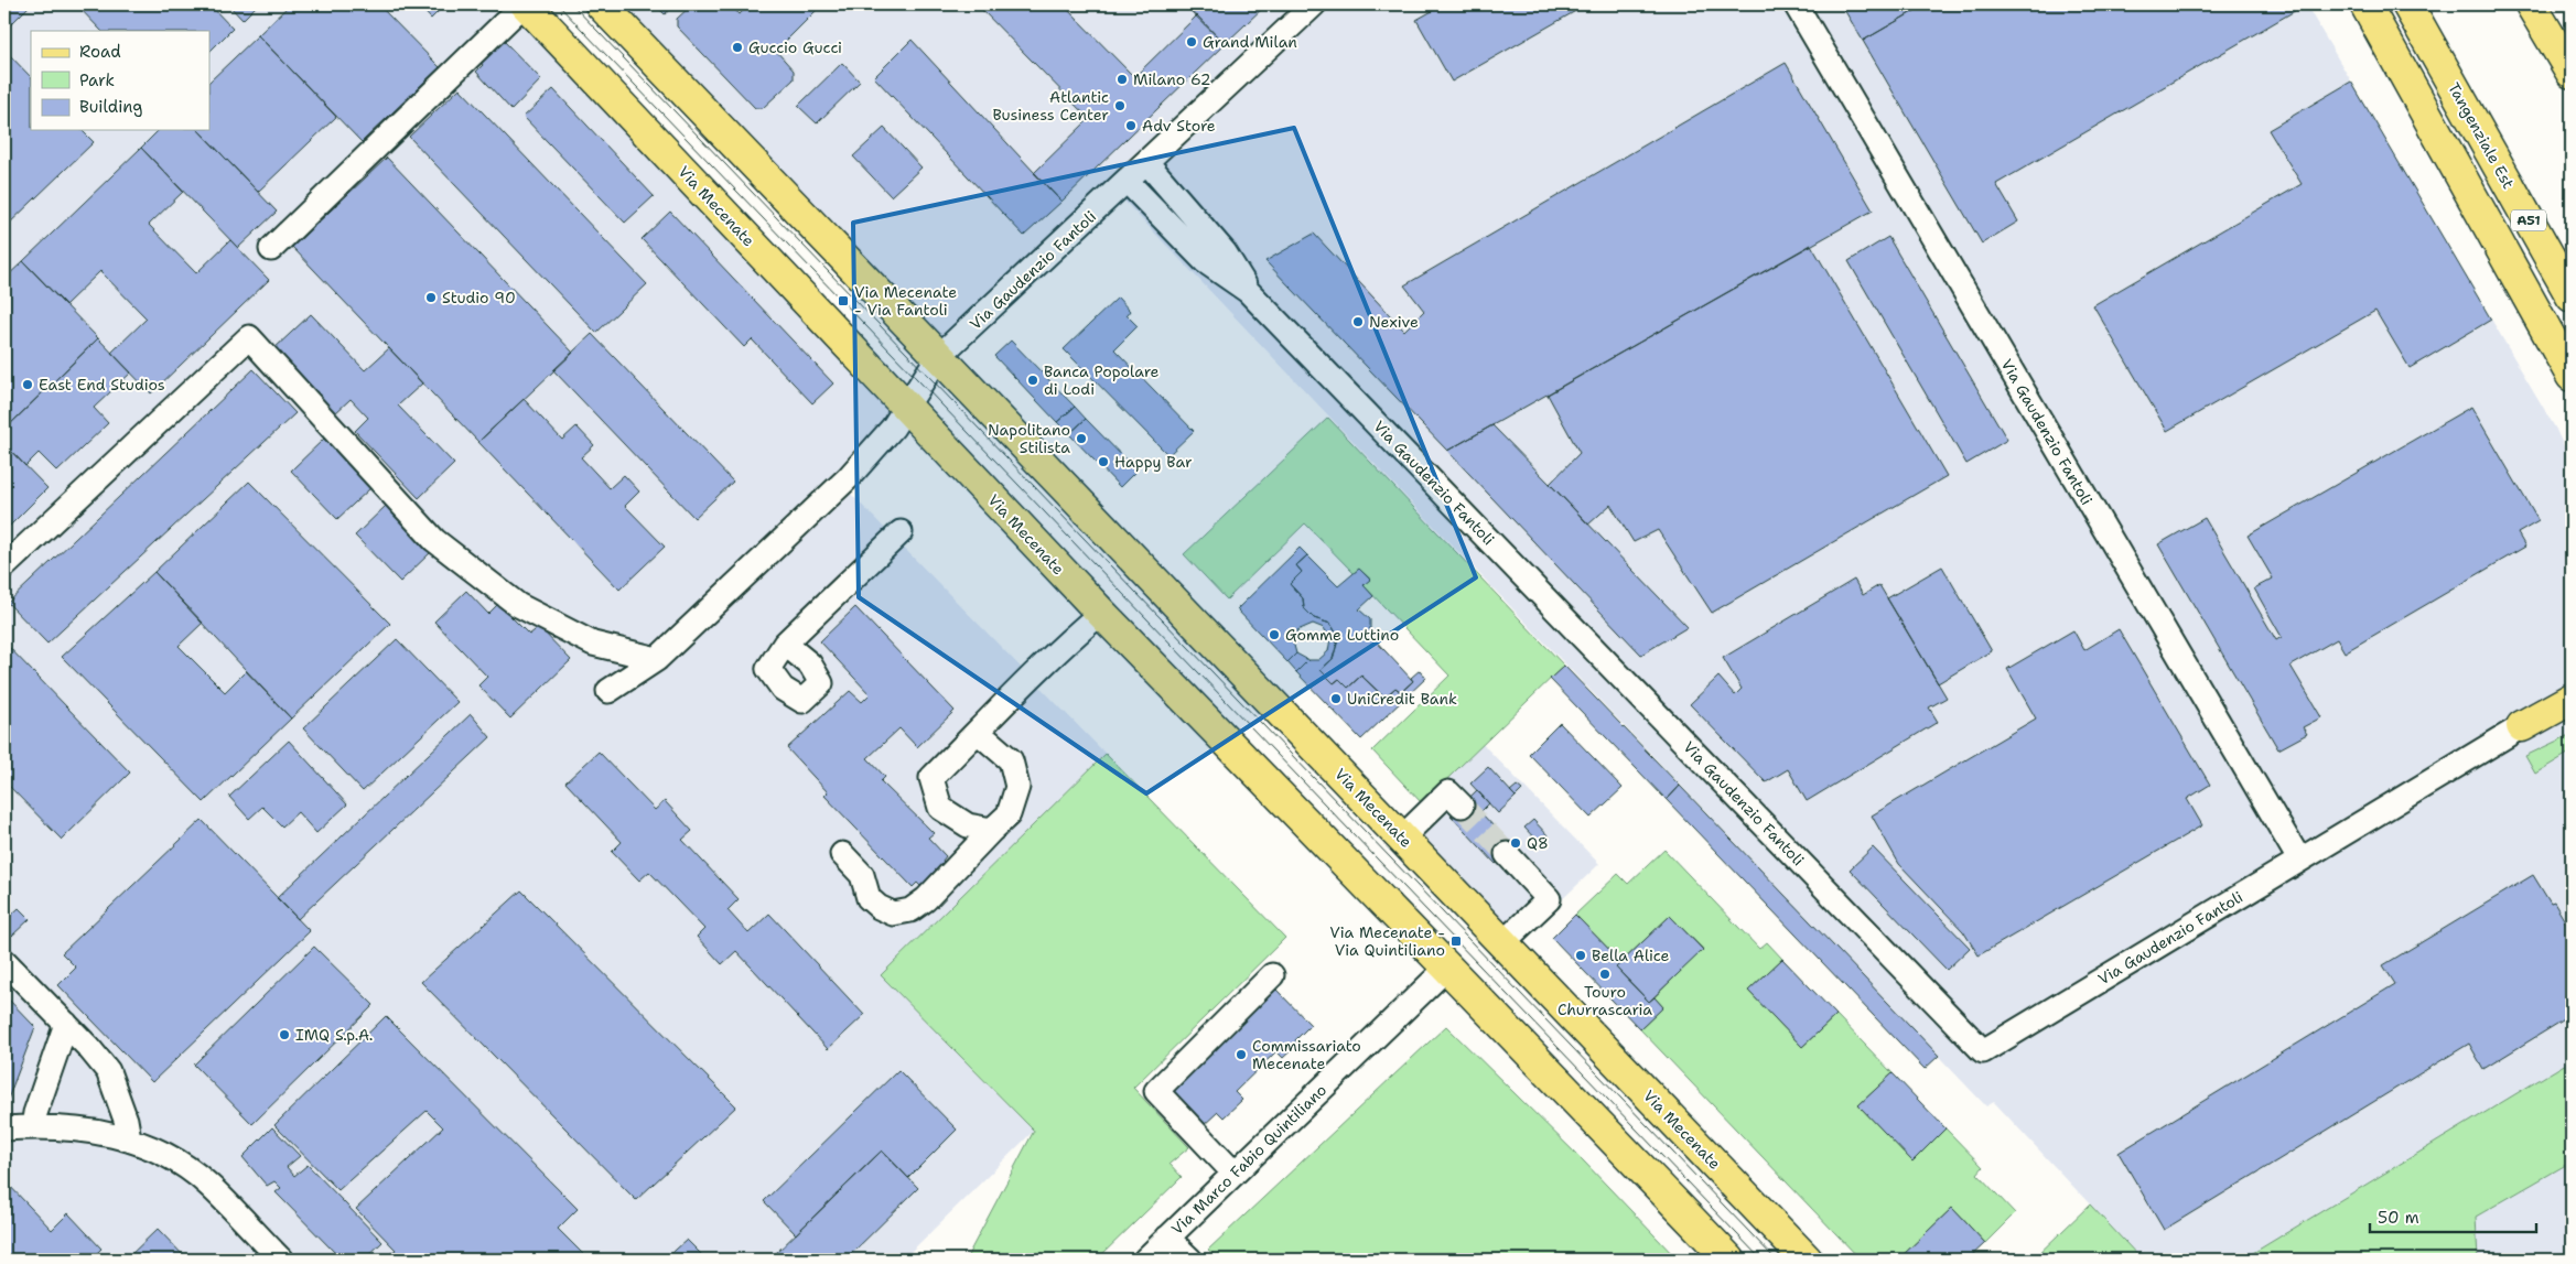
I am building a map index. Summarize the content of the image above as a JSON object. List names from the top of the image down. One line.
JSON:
{"streets":{"main road":["Tangenziale Est","Via Mecenate","A51"],"street":["Via Gaudenzio Fantoli","Via Marco Fabio Quintiliano"]},"crossings":[["Via Mecenate","Via Gaudenzio Fantoli"],["Via Mecenate","Via Marco Fabio Quintiliano"]],"places":{"other":["Grand Milan","Guccio Gucci","Milano 62","Atlantic Business Center","Adv Store","Studio 90","Nexive","Banca Popolare di Lodi","East End Studios","Napolitano Stilista","Happy Bar","Gomme Luttino","UniCredit Bank","Q8","Bella Alice","Touro Churrascaria","IMQ S.p.A.","Commissariato Mecenate"],"transit":["Via Mecenate - Via Fantoli","Via Mecenate - Via Quintiliano"]},"legend":["Road","Park","Building"],"scale_bar":"50 m"}
